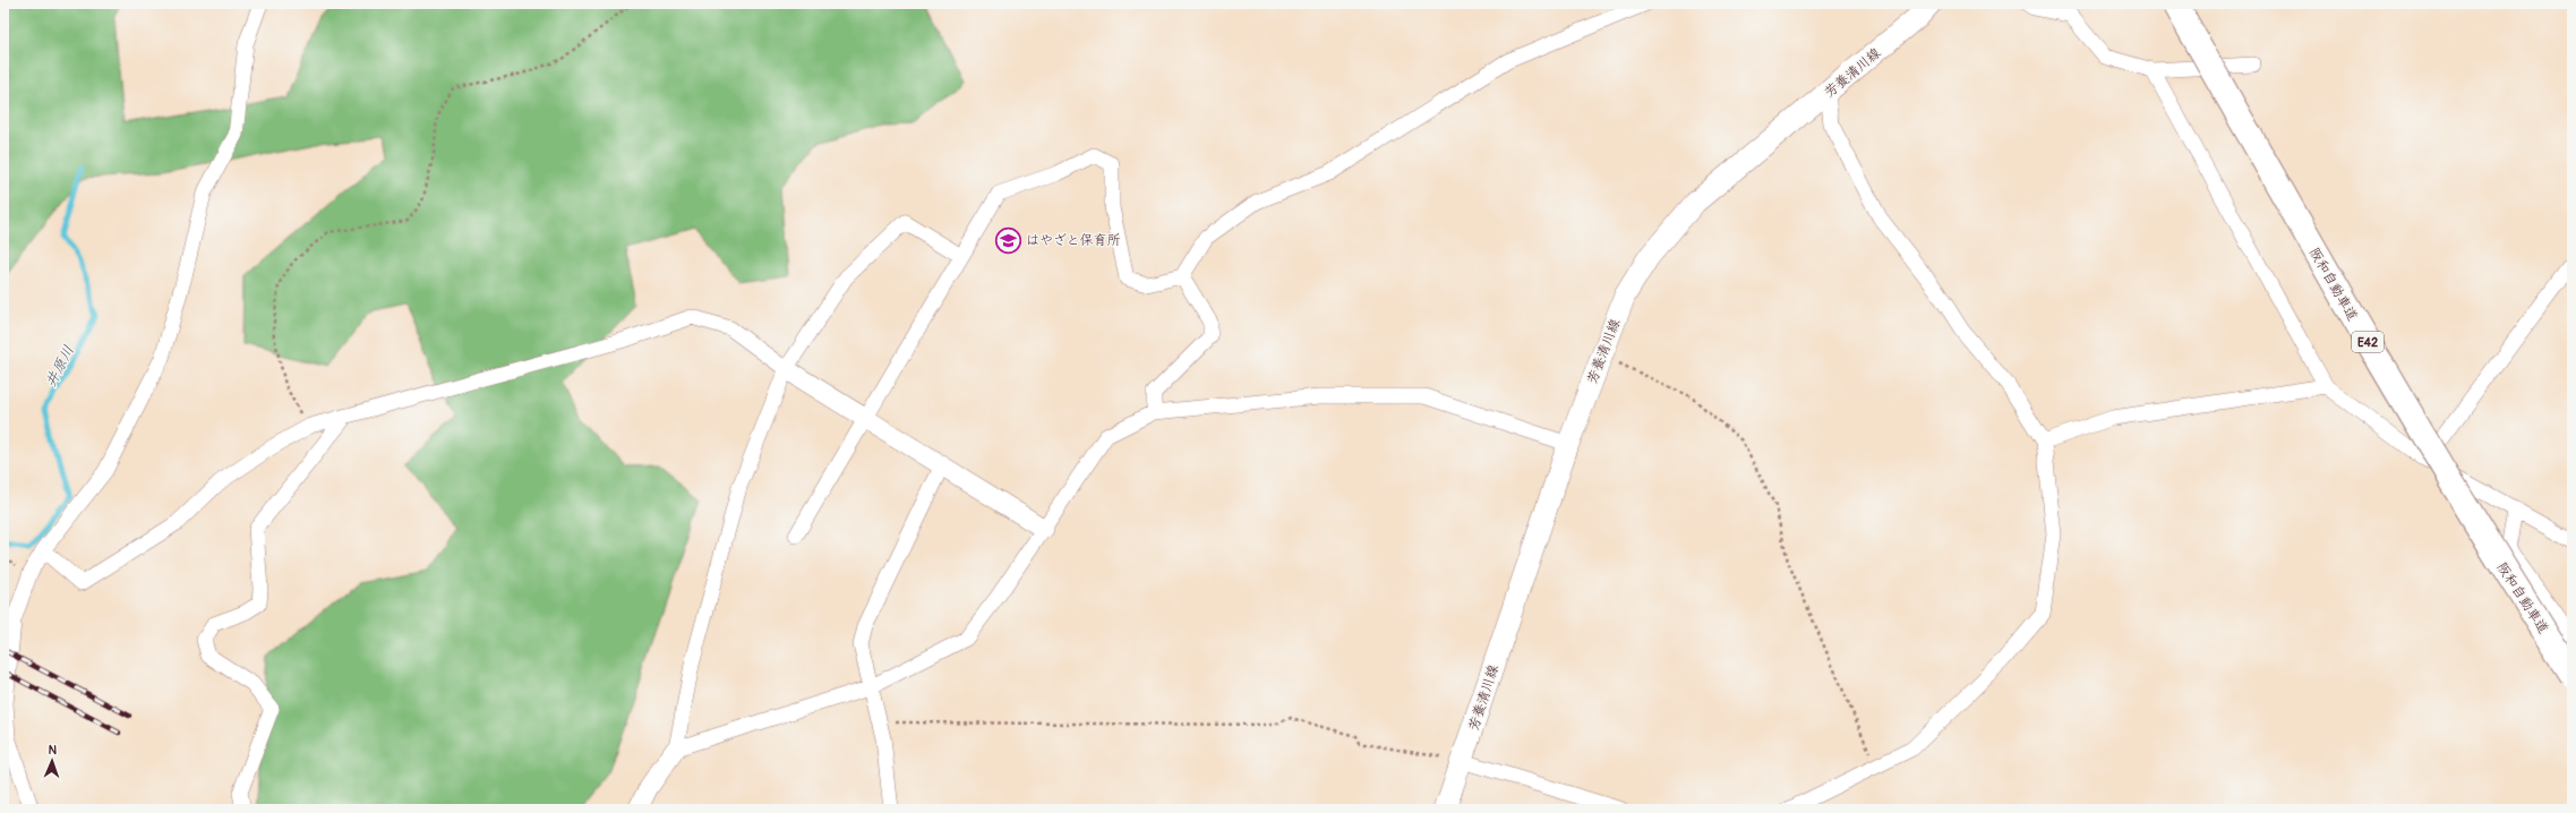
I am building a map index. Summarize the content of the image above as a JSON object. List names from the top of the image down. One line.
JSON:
{"streets":{"highway":["阪和自動車道","E42"],"main road":["芳養清川線"]},"water":["井原川"],"places":{"school or university":["はやざと保育所"]},"north":"top"}
